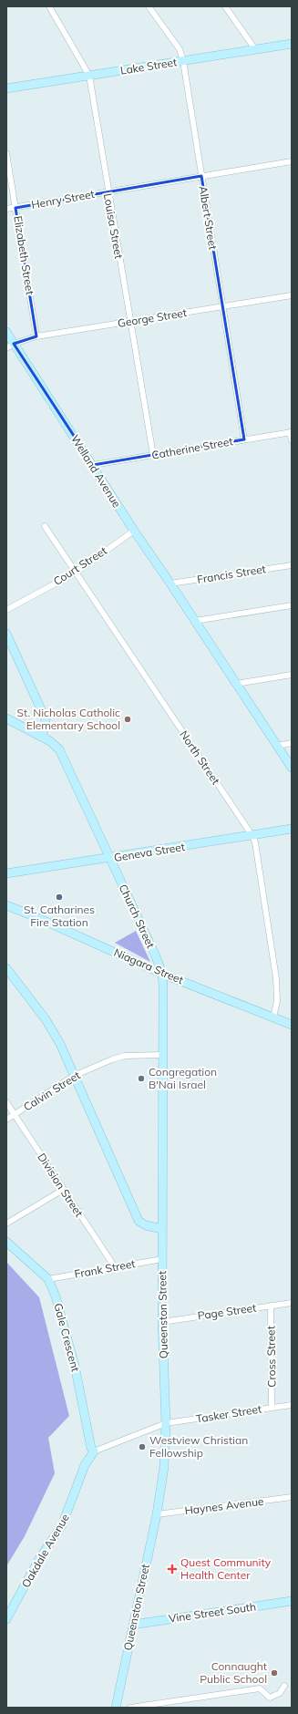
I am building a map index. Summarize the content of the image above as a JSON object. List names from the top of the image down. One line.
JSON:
{"streets":{"main road":["Lake Street","Welland Avenue","Geneva Street","Church Street","Niagara Street","Queenston Street","Gale Crescent","Oakdale Avenue","Vine Street South"],"street":["Henry Street","Albert Street","Louisa Street","Elizabeth Street","George Street","Catherine Street","Court Street","Francis Street","North Street","Calvin Street","Division Street","Frank Street","Page Street","Cross Street","Tasker Street","Haynes Avenue"]},"crossings":[["Lake Street","Albert Street"],["Lake Street","Louisa Street"],["Henry Street","Albert Street"],["Henry Street","Louisa Street"],["Henry Street","Elizabeth Street"],["Albert Street","George Street"],["Albert Street","Catherine Street"],["Louisa Street","George Street"],["Louisa Street","Catherine Street"],["Elizabeth Street","George Street"],["George Street","Welland Avenue"],["Catherine Street","Welland Avenue"],["Welland Avenue","Court Street"],["Welland Avenue","Francis Street"],["Court Street","North Street"],["North Street","Geneva Street"],["North Street","Niagara Street"],["Geneva Street","Church Street"],["Church Street","Niagara Street"],["Church Street","Calvin Street"],["Church Street","Queenston Street"],["Calvin Street","Division Street"],["Division Street","Frank Street"],["Frank Street","Queenston Street"],["Frank Street","Gale Crescent"],["Page Street","Queenston Street"],["Page Street","Cross Street"],["Queenston Street","Tasker Street"],["Queenston Street","Haynes Avenue"],["Queenston Street","Vine Street South"],["Gale Crescent","Oakdale Avenue"],["Cross Street","Tasker Street"]],"places":{"other":["St. Nicholas Catholic Elementary School","St. Catharines Fire Station","Congregation B'Nai Israel","Westview Christian Fellowship","Connaught Public School"],"health":["Quest Community Health Center"]}}
